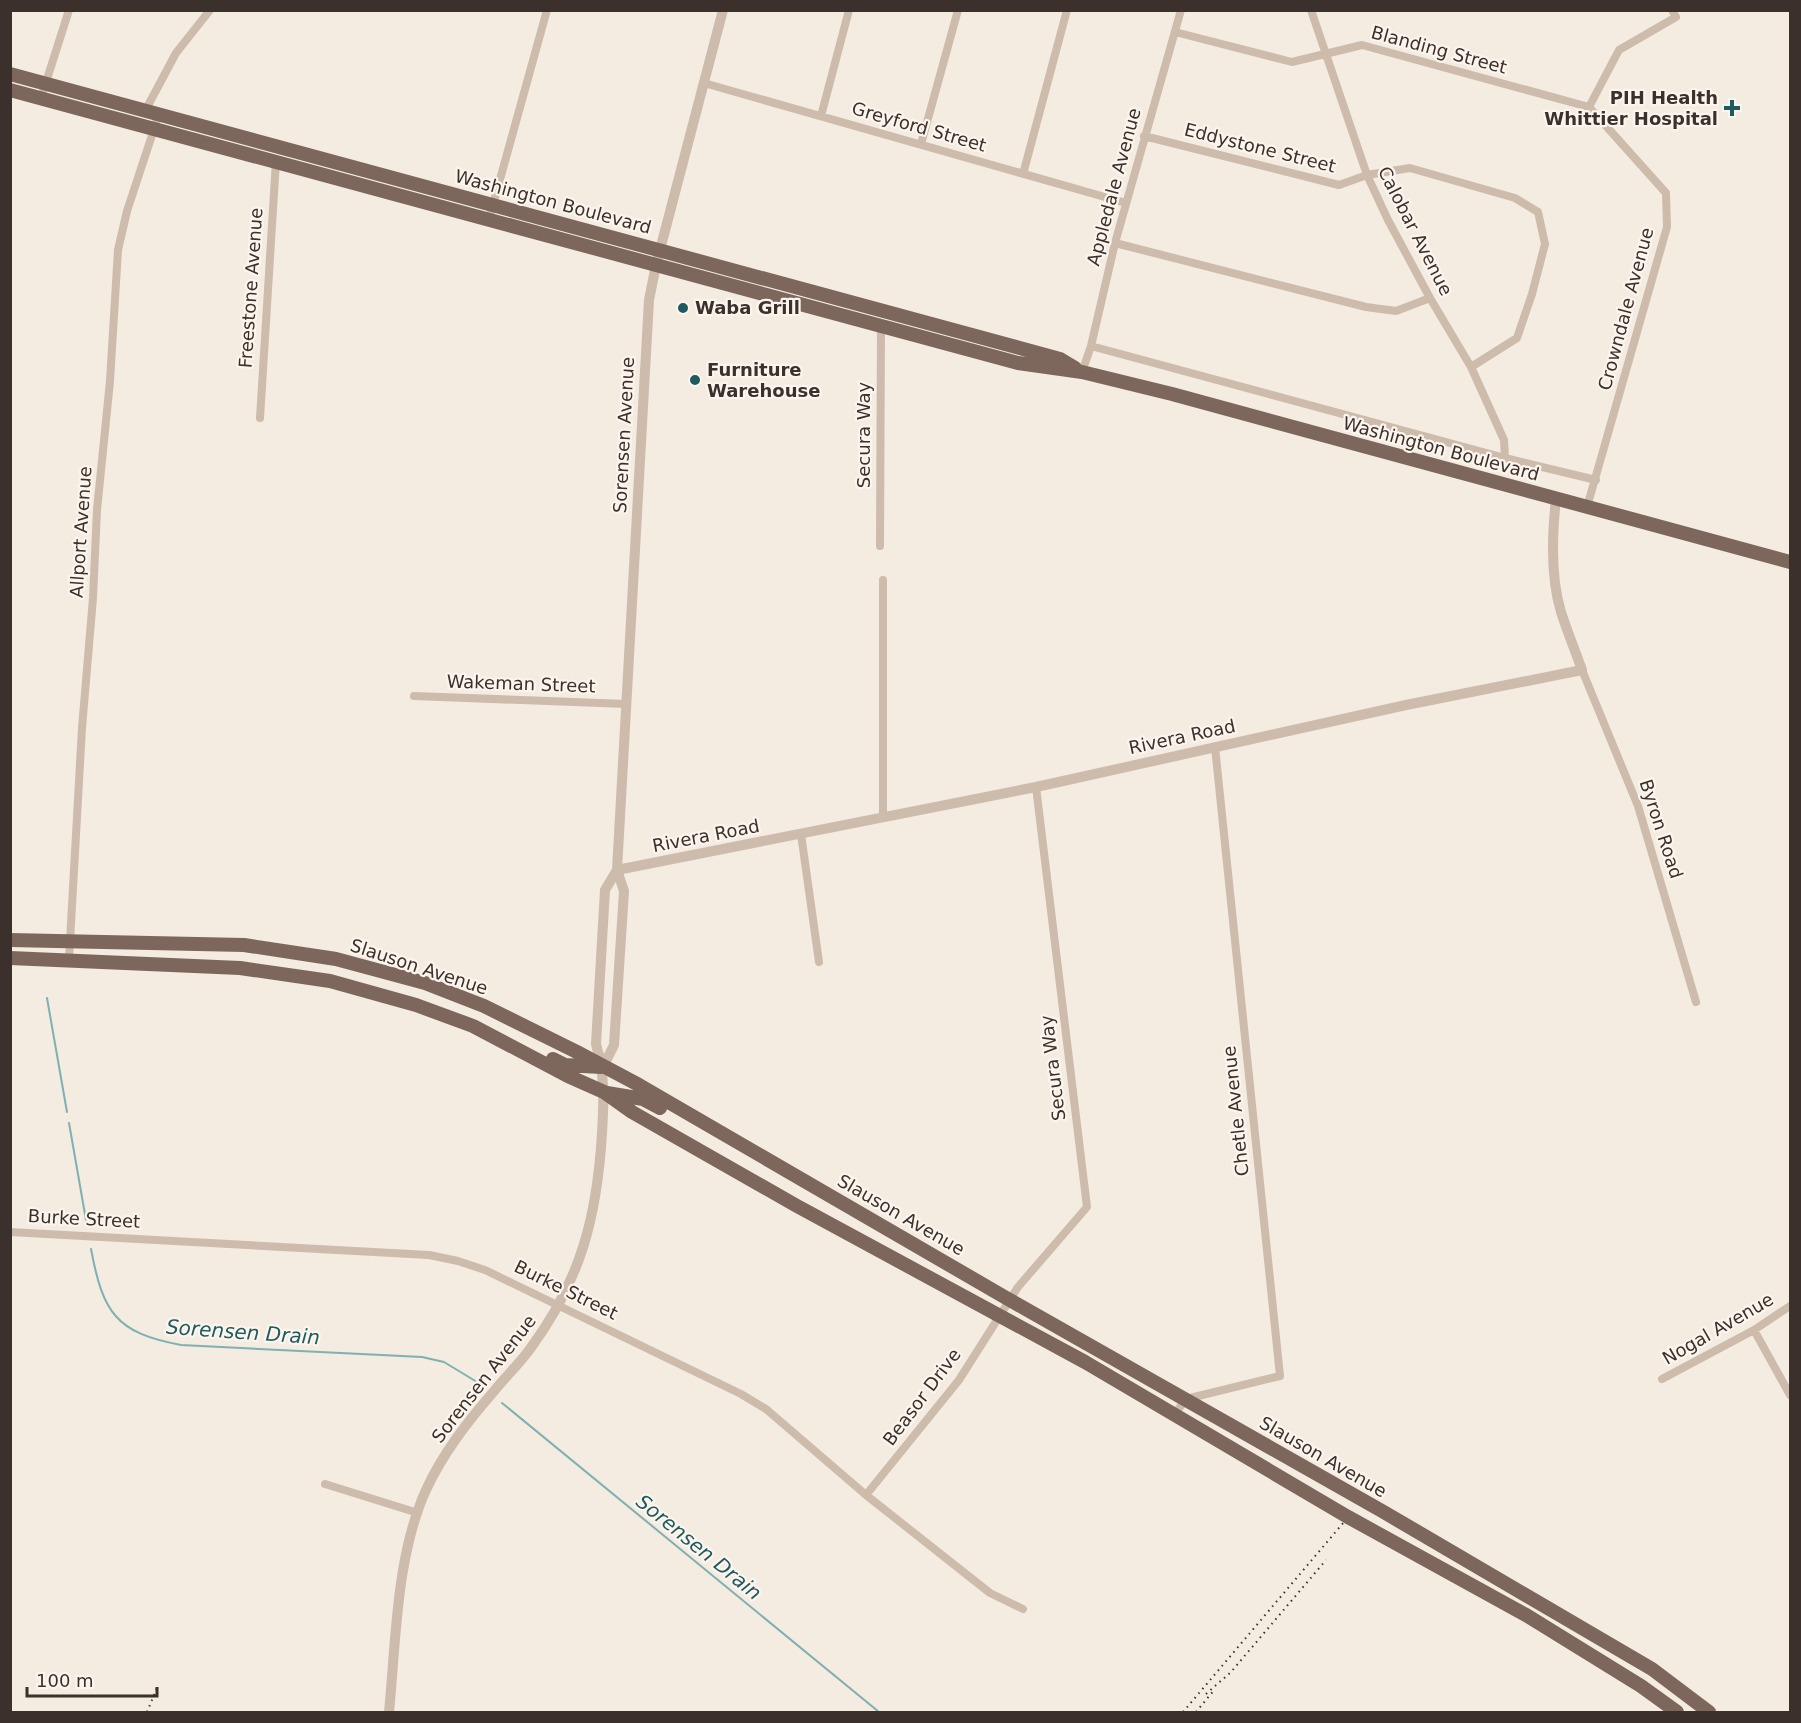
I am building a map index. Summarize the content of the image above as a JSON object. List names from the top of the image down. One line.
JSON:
{"streets":{"main road":["Washington Boulevard","Slauson Avenue"],"street":["Blanding Street","Greyford Street","Eddystone Street","Appledale Avenue","Calobar Avenue","Freestone Avenue","Crowndale Avenue","Sorensen Avenue","Secura Way","Allport Avenue","Wakeman Street","Rivera Road","Byron Road","Chetle Avenue","Burke Street","Nogal Avenue","Beasor Drive"]},"crossings":[["Blanding Street","Appledale Avenue"],["Blanding Street","Calobar Avenue"],["Blanding Street","Crowndale Avenue"],["Greyford Street","Appledale Avenue"],["Greyford Street","Sorensen Avenue"],["Eddystone Street","Appledale Avenue"],["Eddystone Street","Calobar Avenue"],["Appledale Avenue","Washington Boulevard"],["Washington Boulevard","Calobar Avenue"],["Washington Boulevard","Freestone Avenue"],["Washington Boulevard","Crowndale Avenue"],["Washington Boulevard","Sorensen Avenue"],["Washington Boulevard","Secura Way"],["Washington Boulevard","Allport Avenue"],["Sorensen Avenue","Wakeman Street"],["Sorensen Avenue","Rivera Road"],["Sorensen Avenue","Slauson Avenue"],["Sorensen Avenue","Burke Street"],["Secura Way","Rivera Road"],["Secura Way","Slauson Avenue"],["Secura Way","Beasor Drive"],["Allport Avenue","Slauson Avenue"],["Rivera Road","Byron Road"],["Rivera Road","Chetle Avenue"],["Slauson Avenue","Chetle Avenue"],["Slauson Avenue","Beasor Drive"],["Burke Street","Beasor Drive"]],"water":["Sorensen Drain"],"places":{"health":["PIH Health Whittier Hospital"],"other":["Waba Grill","Furniture Warehouse"]},"scale_bar":"100 m"}
